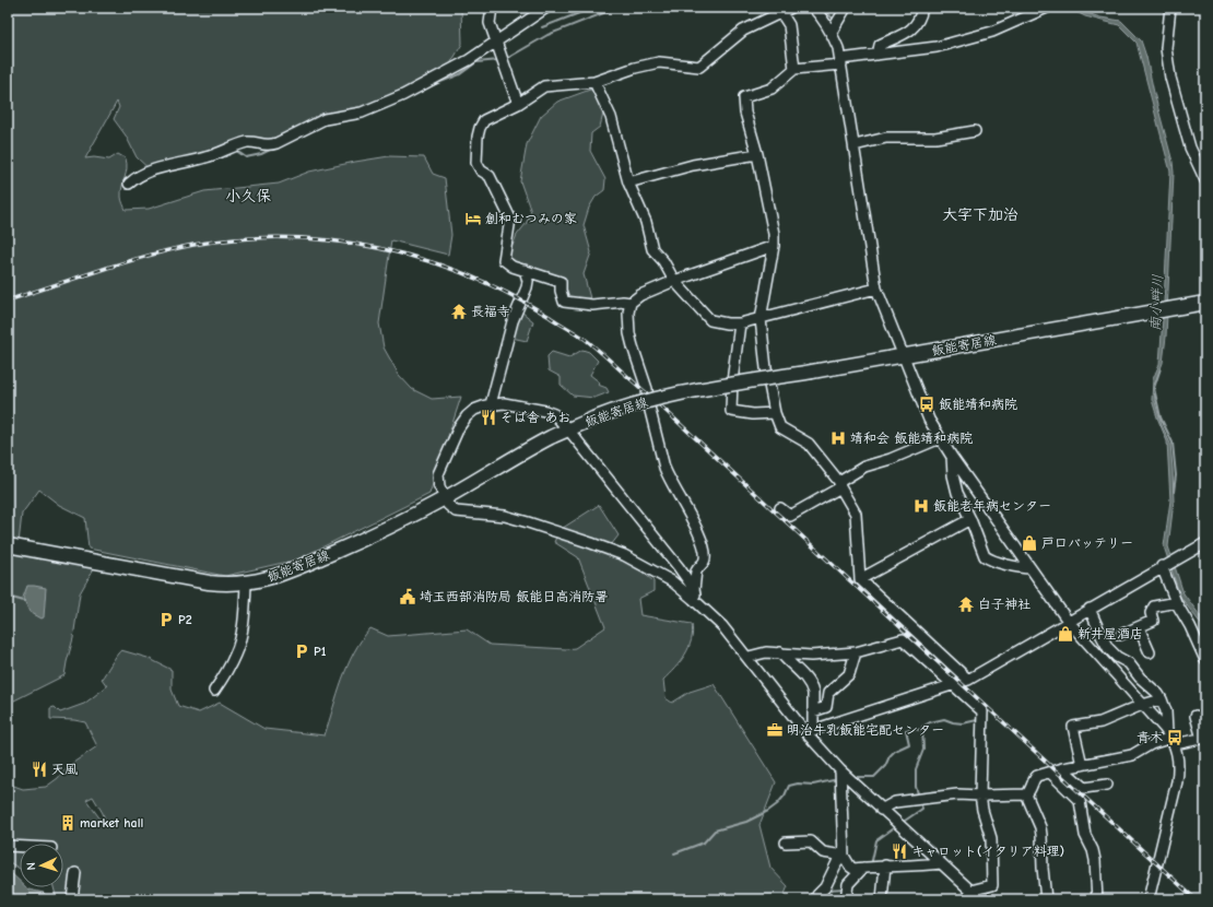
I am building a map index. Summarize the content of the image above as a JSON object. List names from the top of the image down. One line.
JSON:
{"streets":{"main road":["飯能寄居線"]},"districts":["小久保","大字下加治"],"water":["南小畔川"],"places":{"hotel":["創和むつみの家"],"temple":["長福寺","白子神社"],"bus stop":["飯能靖和病院","青木"],"restaurant":["そば舎 あお","天風","キャロット(イタリア料理)"],"hospital":["靖和会 飯能靖和病院","飯能老年病センター"],"shop":["戸口バッテリー","新井屋酒店"],"public building":["埼玉西部消防局 飯能日高消防署"],"parking":["P2","P1"],"office":["明治牛乳飯能宅配センター"],"building":["market hall"]},"north":"left"}
